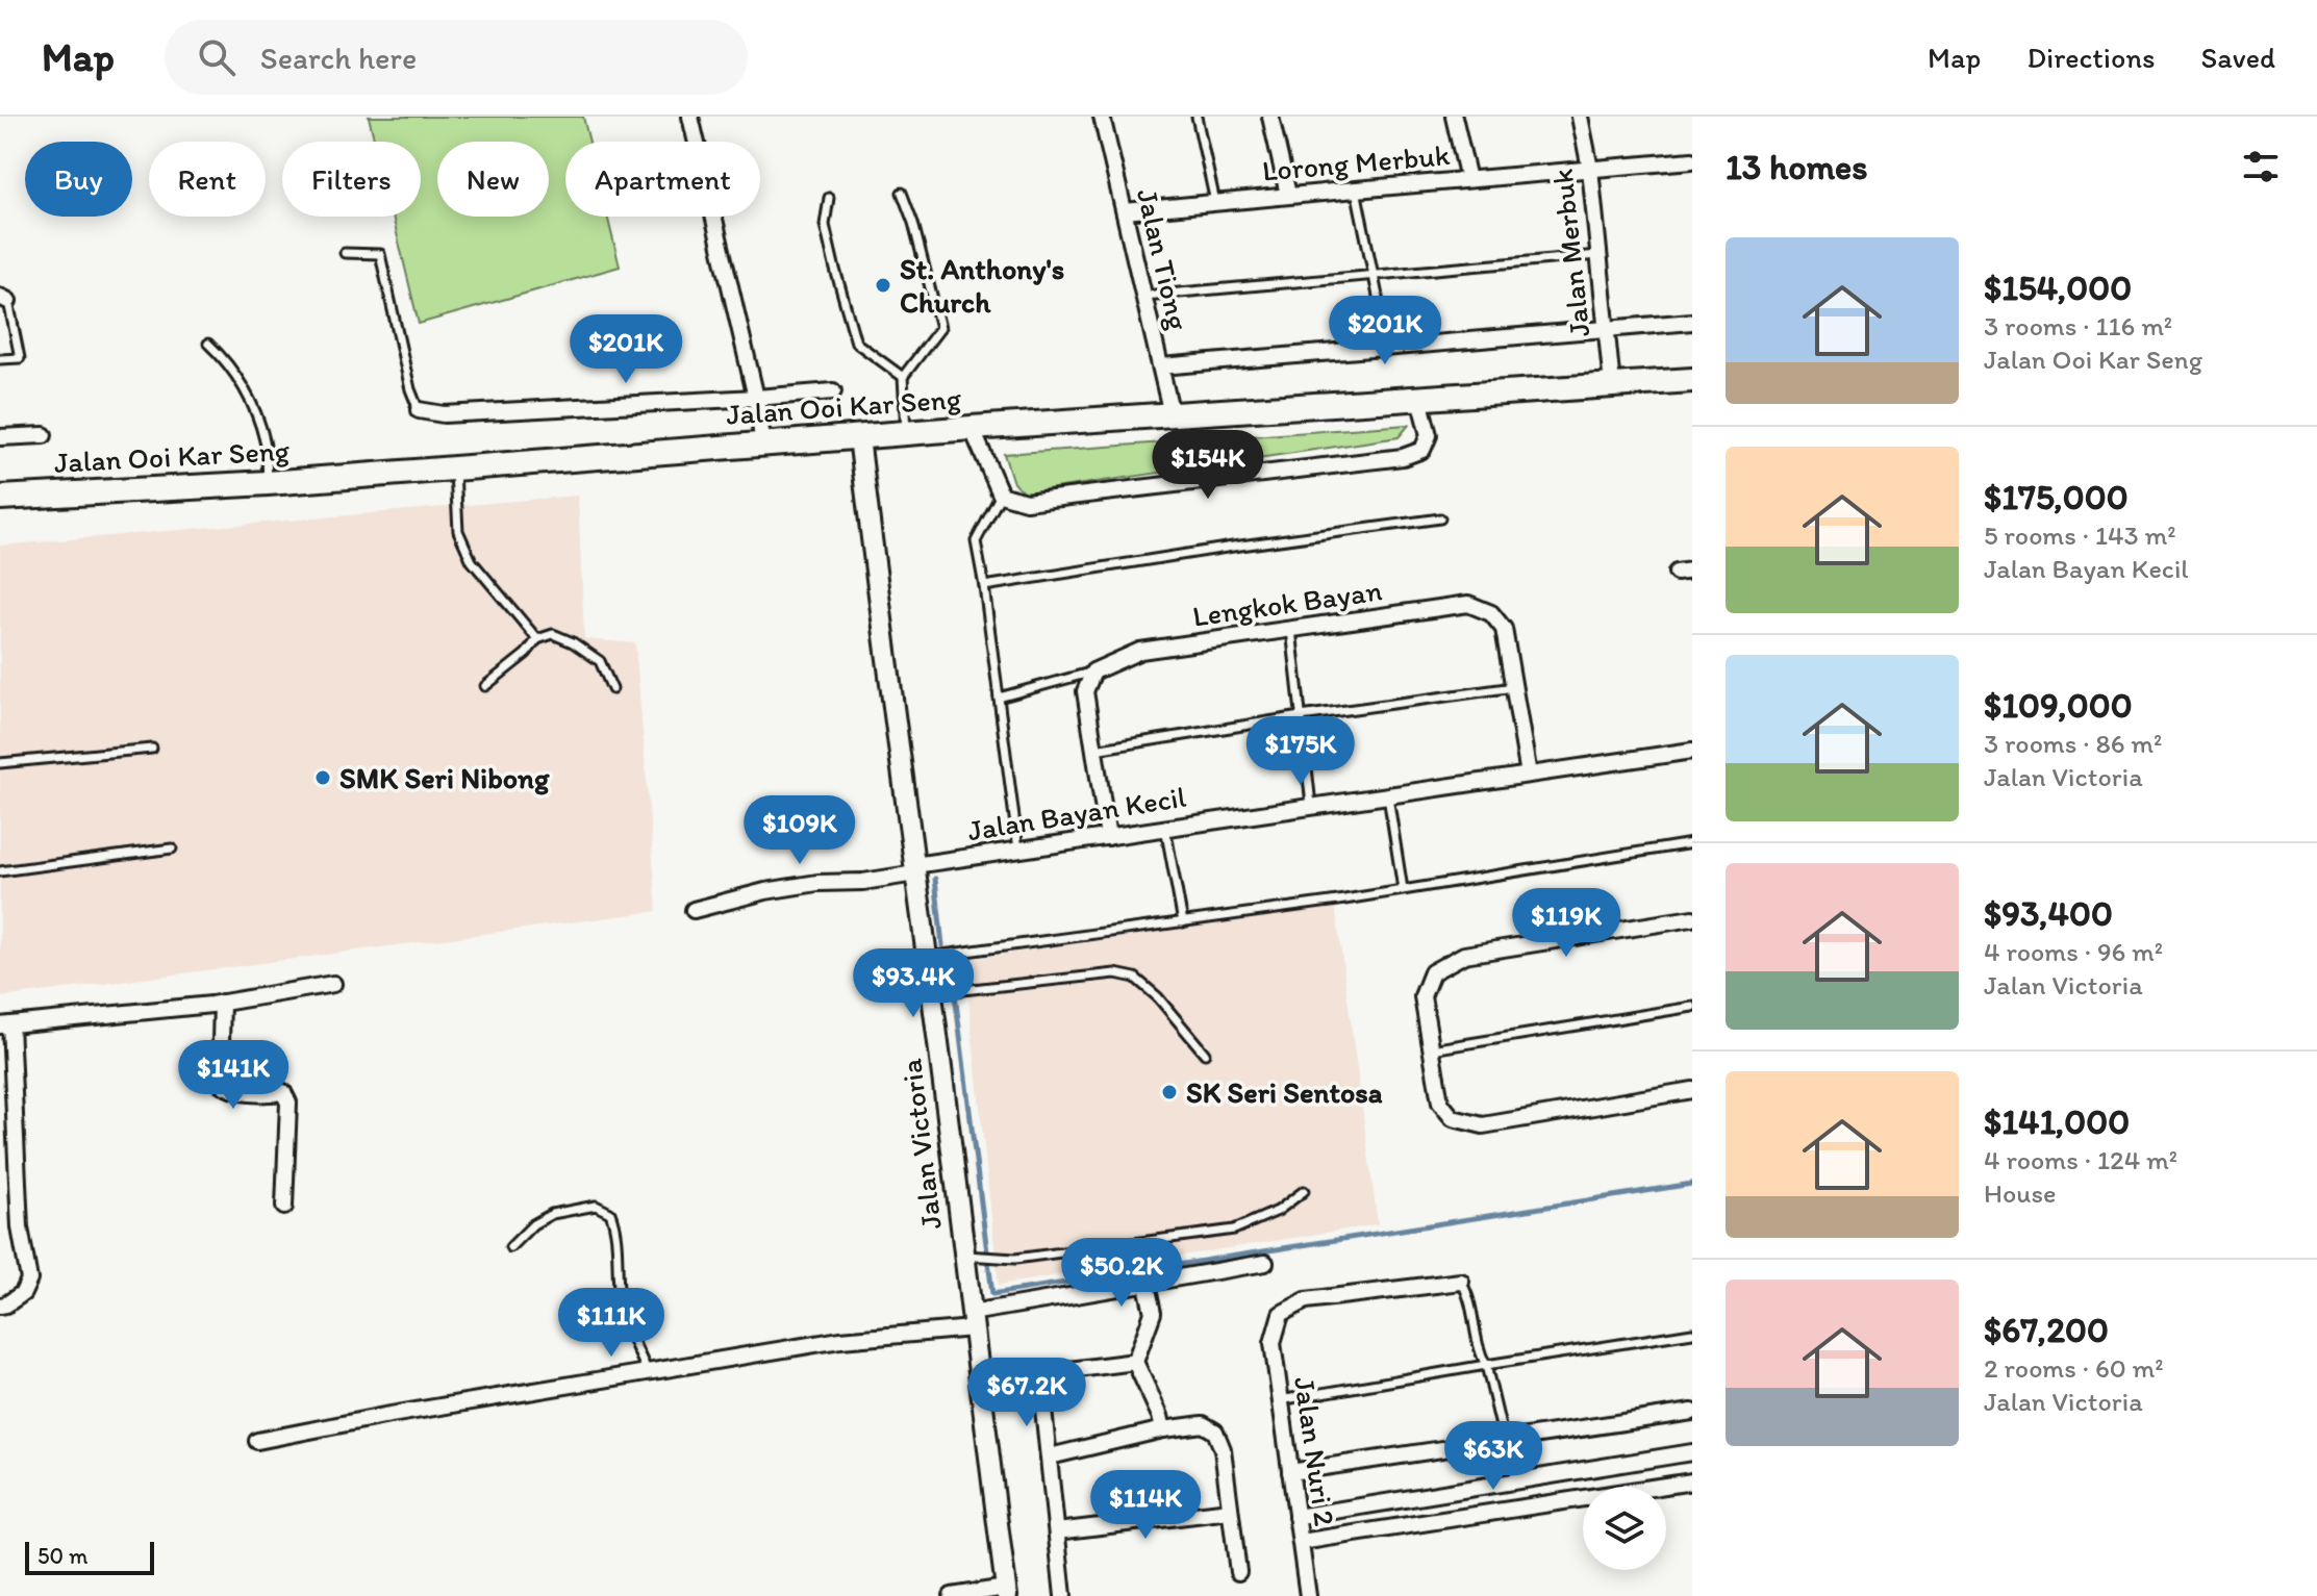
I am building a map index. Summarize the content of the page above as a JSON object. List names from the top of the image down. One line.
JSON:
{"streets":{"main road":["Jalan Ooi Kar Seng"],"street":["Lorong Merbuk","Jalan Merbuk","Jalan Tiong","Lengkok Bayan","Jalan Bayan Kecil","Jalan Victoria","Jalan Nuri 2"]},"crossings":[["Lorong Merbuk","Jalan Merbuk"],["Lorong Merbuk","Jalan Tiong"],["Jalan Merbuk","Jalan Ooi Kar Seng"],["Jalan Tiong","Jalan Ooi Kar Seng"],["Jalan Ooi Kar Seng","Jalan Victoria"],["Lengkok Bayan","Jalan Bayan Kecil"],["Jalan Bayan Kecil","Jalan Victoria"]],"places":["St. Anthony's Church","SMK Seri Nibong","SK Seri Sentosa"],"scale_bar":"50 m","page":{"header":"Map","search":"Search here","nav":["Map","Directions","Saved"],"heading":"13 homes","chip":["Buy","Rent","Filters","New","Apartment"],"list":[{"name":"$154,000","note":"3 rooms · 116 m² · Jalan Ooi Kar Seng"},{"name":"$175,000","note":"5 rooms · 143 m² · Jalan Bayan Kecil"},{"name":"$109,000","note":"3 rooms · 86 m² · Jalan Victoria"},{"name":"$93,400","note":"4 rooms · 96 m² · Jalan Victoria"},{"name":"$141,000","note":"4 rooms · 124 m² · House"},{"name":"$67,200","note":"2 rooms · 60 m² · Jalan Victoria"}],"price":["$201K","$201K","$154K","$175K","$109K","$119K","$93.4K","$141K","$50.2K","$111K","$67.2K","$63K","$114K"],"scale":"50 m"}}
